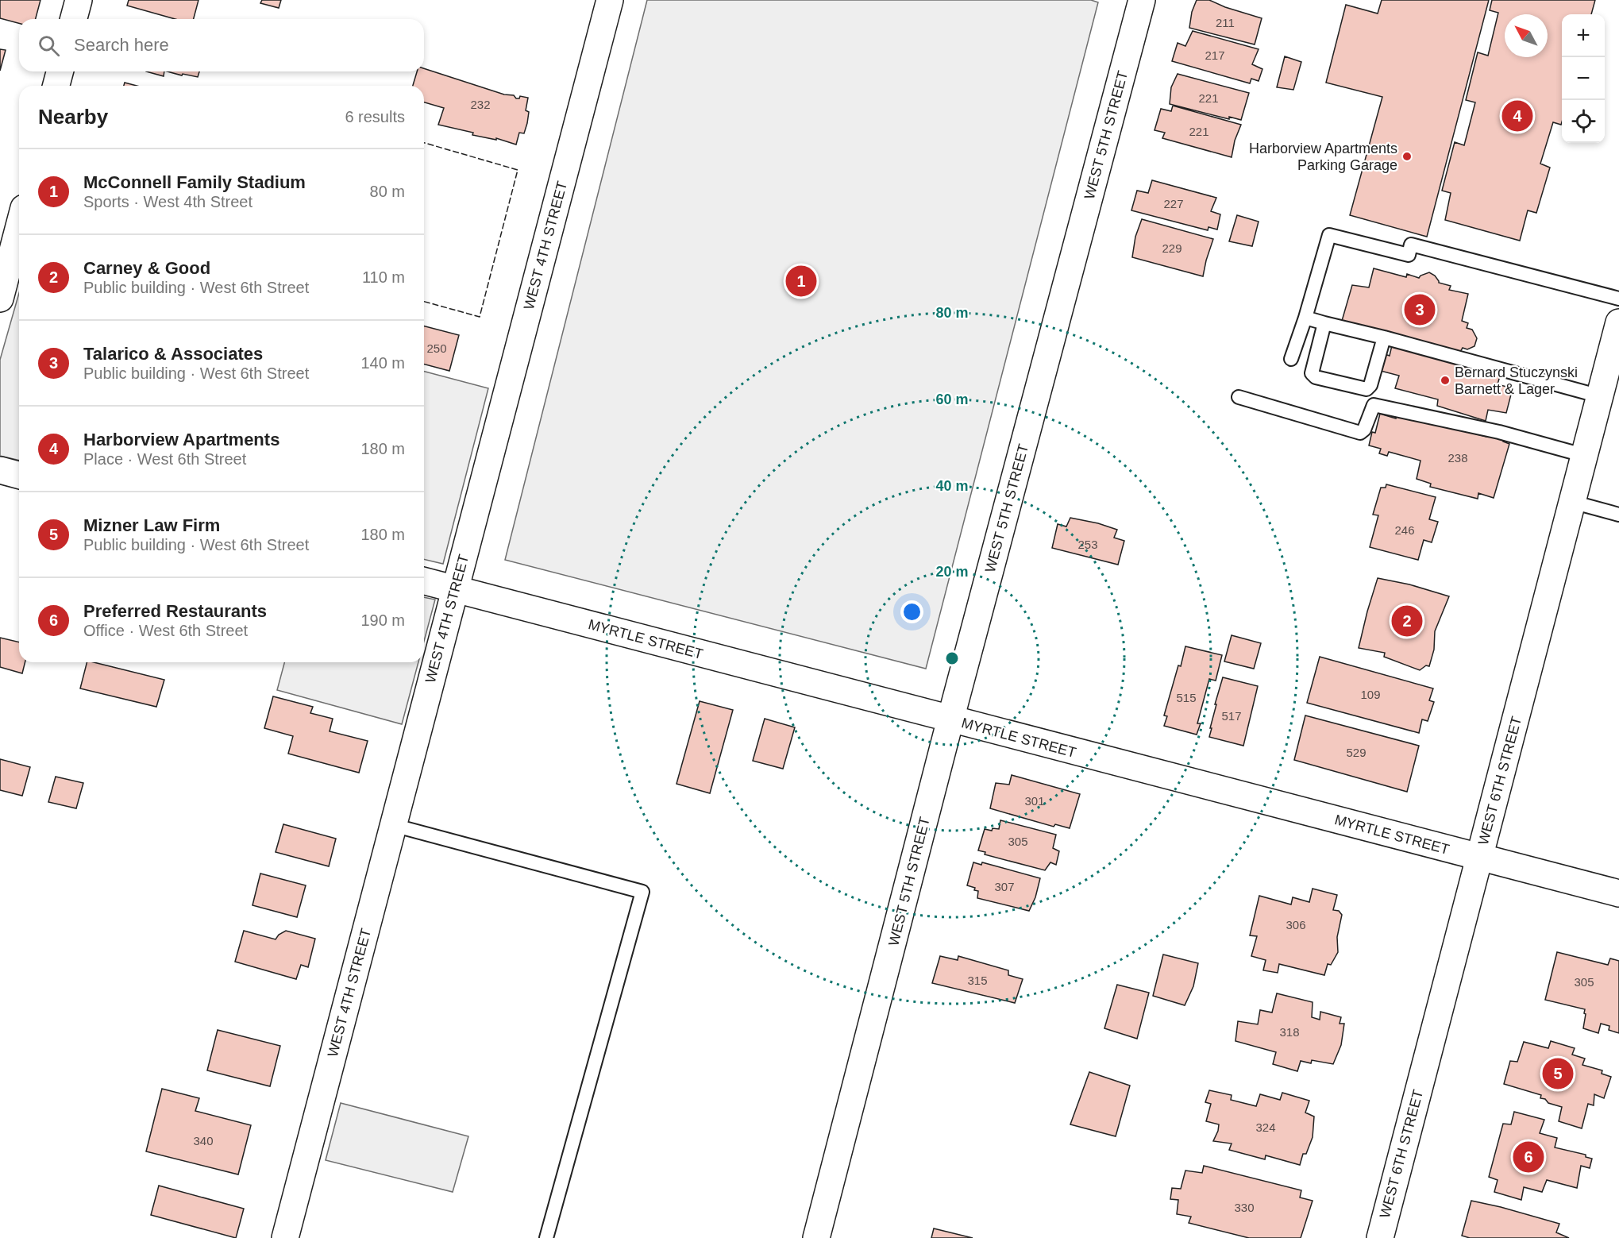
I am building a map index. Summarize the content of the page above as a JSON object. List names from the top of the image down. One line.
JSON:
{"streets":{"street":["WEST 5TH STREET","WEST 4TH STREET","MYRTLE STREET","WEST 6TH STREET"]},"crossings":[["WEST 5TH STREET","MYRTLE STREET"],["WEST 4TH STREET","MYRTLE STREET"],["MYRTLE STREET","WEST 6TH STREET"]],"places":["Harborview Apartments Parking Garage","Bernard Stuczynski Barnett & Lager"],"house_numbers":["211","217","221","232","221","227","229","250","238","246","253","109","515","517","529","301","305","307","306","315","305","318","324","340","330"],"north":"top left","page":{"map_buttons":["+","−"],"search":"Search here","heading":["Nearby","6 results"],"pins":["4","1","3","2","5","6"],"list":[{"mark":"1","name":"McConnell Family Stadium","note":"Sports · West 4th Street","value":"80 m"},{"mark":"2","name":"Carney & Good","note":"Public building · West 6th Street","value":"110 m"},{"mark":"3","name":"Talarico & Associates","note":"Public building · West 6th Street","value":"140 m"},{"mark":"4","name":"Harborview Apartments","note":"Place · West 6th Street","value":"180 m"},{"mark":"5","name":"Mizner Law Firm","note":"Public building · West 6th Street","value":"180 m"},{"mark":"6","name":"Preferred Restaurants","note":"Office · West 6th Street","value":"190 m"}]},"rings":["80 m","60 m","40 m","20 m"]}
